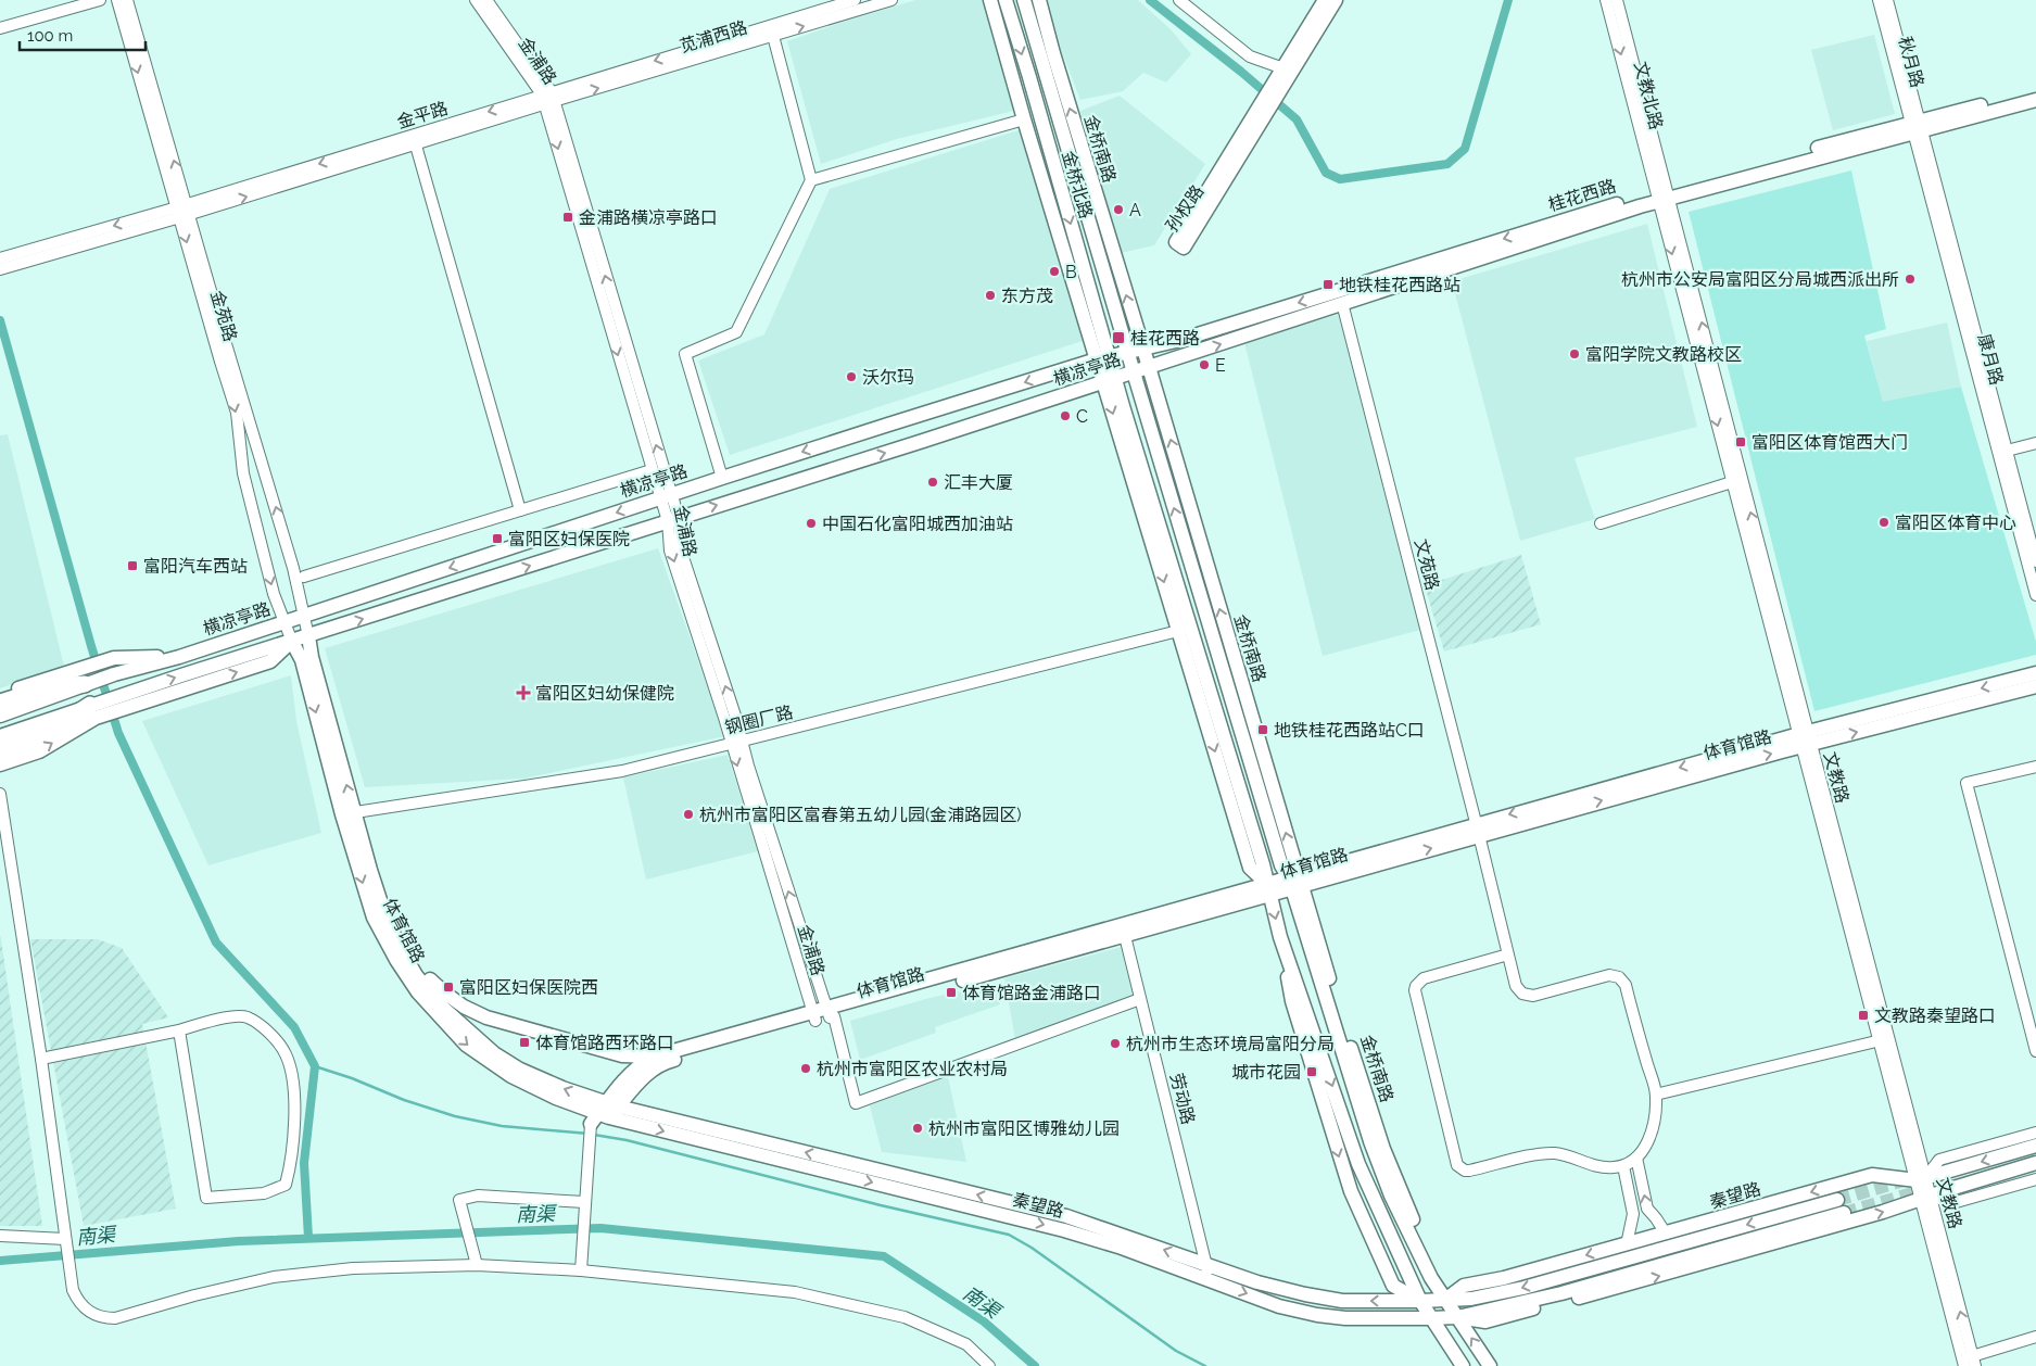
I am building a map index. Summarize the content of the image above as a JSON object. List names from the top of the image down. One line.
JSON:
{"streets":{"main road":["金桥南路","金桥北路","桂花西路","孙权路","横凉亭路","体育馆路","秦望路"],"street":["苋浦西路","金浦路","秋月路","文教北路","金平路","金苑路","康月路","文苑路","钢圈厂路","文教路","劳动路"]},"crossings":[["苋浦西路","金浦路"],["苋浦西路","金平路"],["金浦路","金平路"],["金浦路","横凉亭路"],["金浦路","钢圈厂路"],["金浦路","体育馆路"],["金浦路","劳动路"],["秋月路","桂花西路"],["秋月路","康月路"],["文教北路","桂花西路"],["文教北路","文教路"],["金平路","金苑路"],["金桥南路","金桥北路"],["金桥南路","桂花西路"],["金桥南路","横凉亭路"],["金桥南路","体育馆路"],["金桥南路","秦望路"],["金桥北路","横凉亭路"],["桂花西路","康月路"],["桂花西路","横凉亭路"],["桂花西路","文苑路"],["桂花西路","文教路"],["金苑路","横凉亭路"],["金苑路","体育馆路"],["横凉亭路","体育馆路"],["文苑路","体育馆路"],["钢圈厂路","体育馆路"],["体育馆路","文教路"],["体育馆路","劳动路"],["体育馆路","秦望路"],["文教路","秦望路"],["劳动路","秦望路"]],"one_way":["苋浦西路"],"water":["南渠"],"places":{"other":["A","B","杭州市公安局富阳区分局城西派出所","东方茂","富阳学院文教路校区","E","沃尔玛","C","汇丰大厦","富阳区体育中心","中国石化富阳城西加油站","杭州市富阳区富春第五幼儿园(金浦路园区)","杭州市生态环境局富阳分局","杭州市富阳区农业农村局","杭州市富阳区博雅幼儿园"],"transit":["金浦路横凉亭路口","地铁桂花西路站","桂花西路","富阳区体育馆西大门","富阳区妇保医院","富阳汽车西站","地铁桂花西路站C口","富阳区妇保医院西","体育馆路金浦路口","文教路秦望路口","体育馆路西环路口","城市花园"],"health":["富阳区妇幼保健院"]},"scale_bar":"100 m"}
